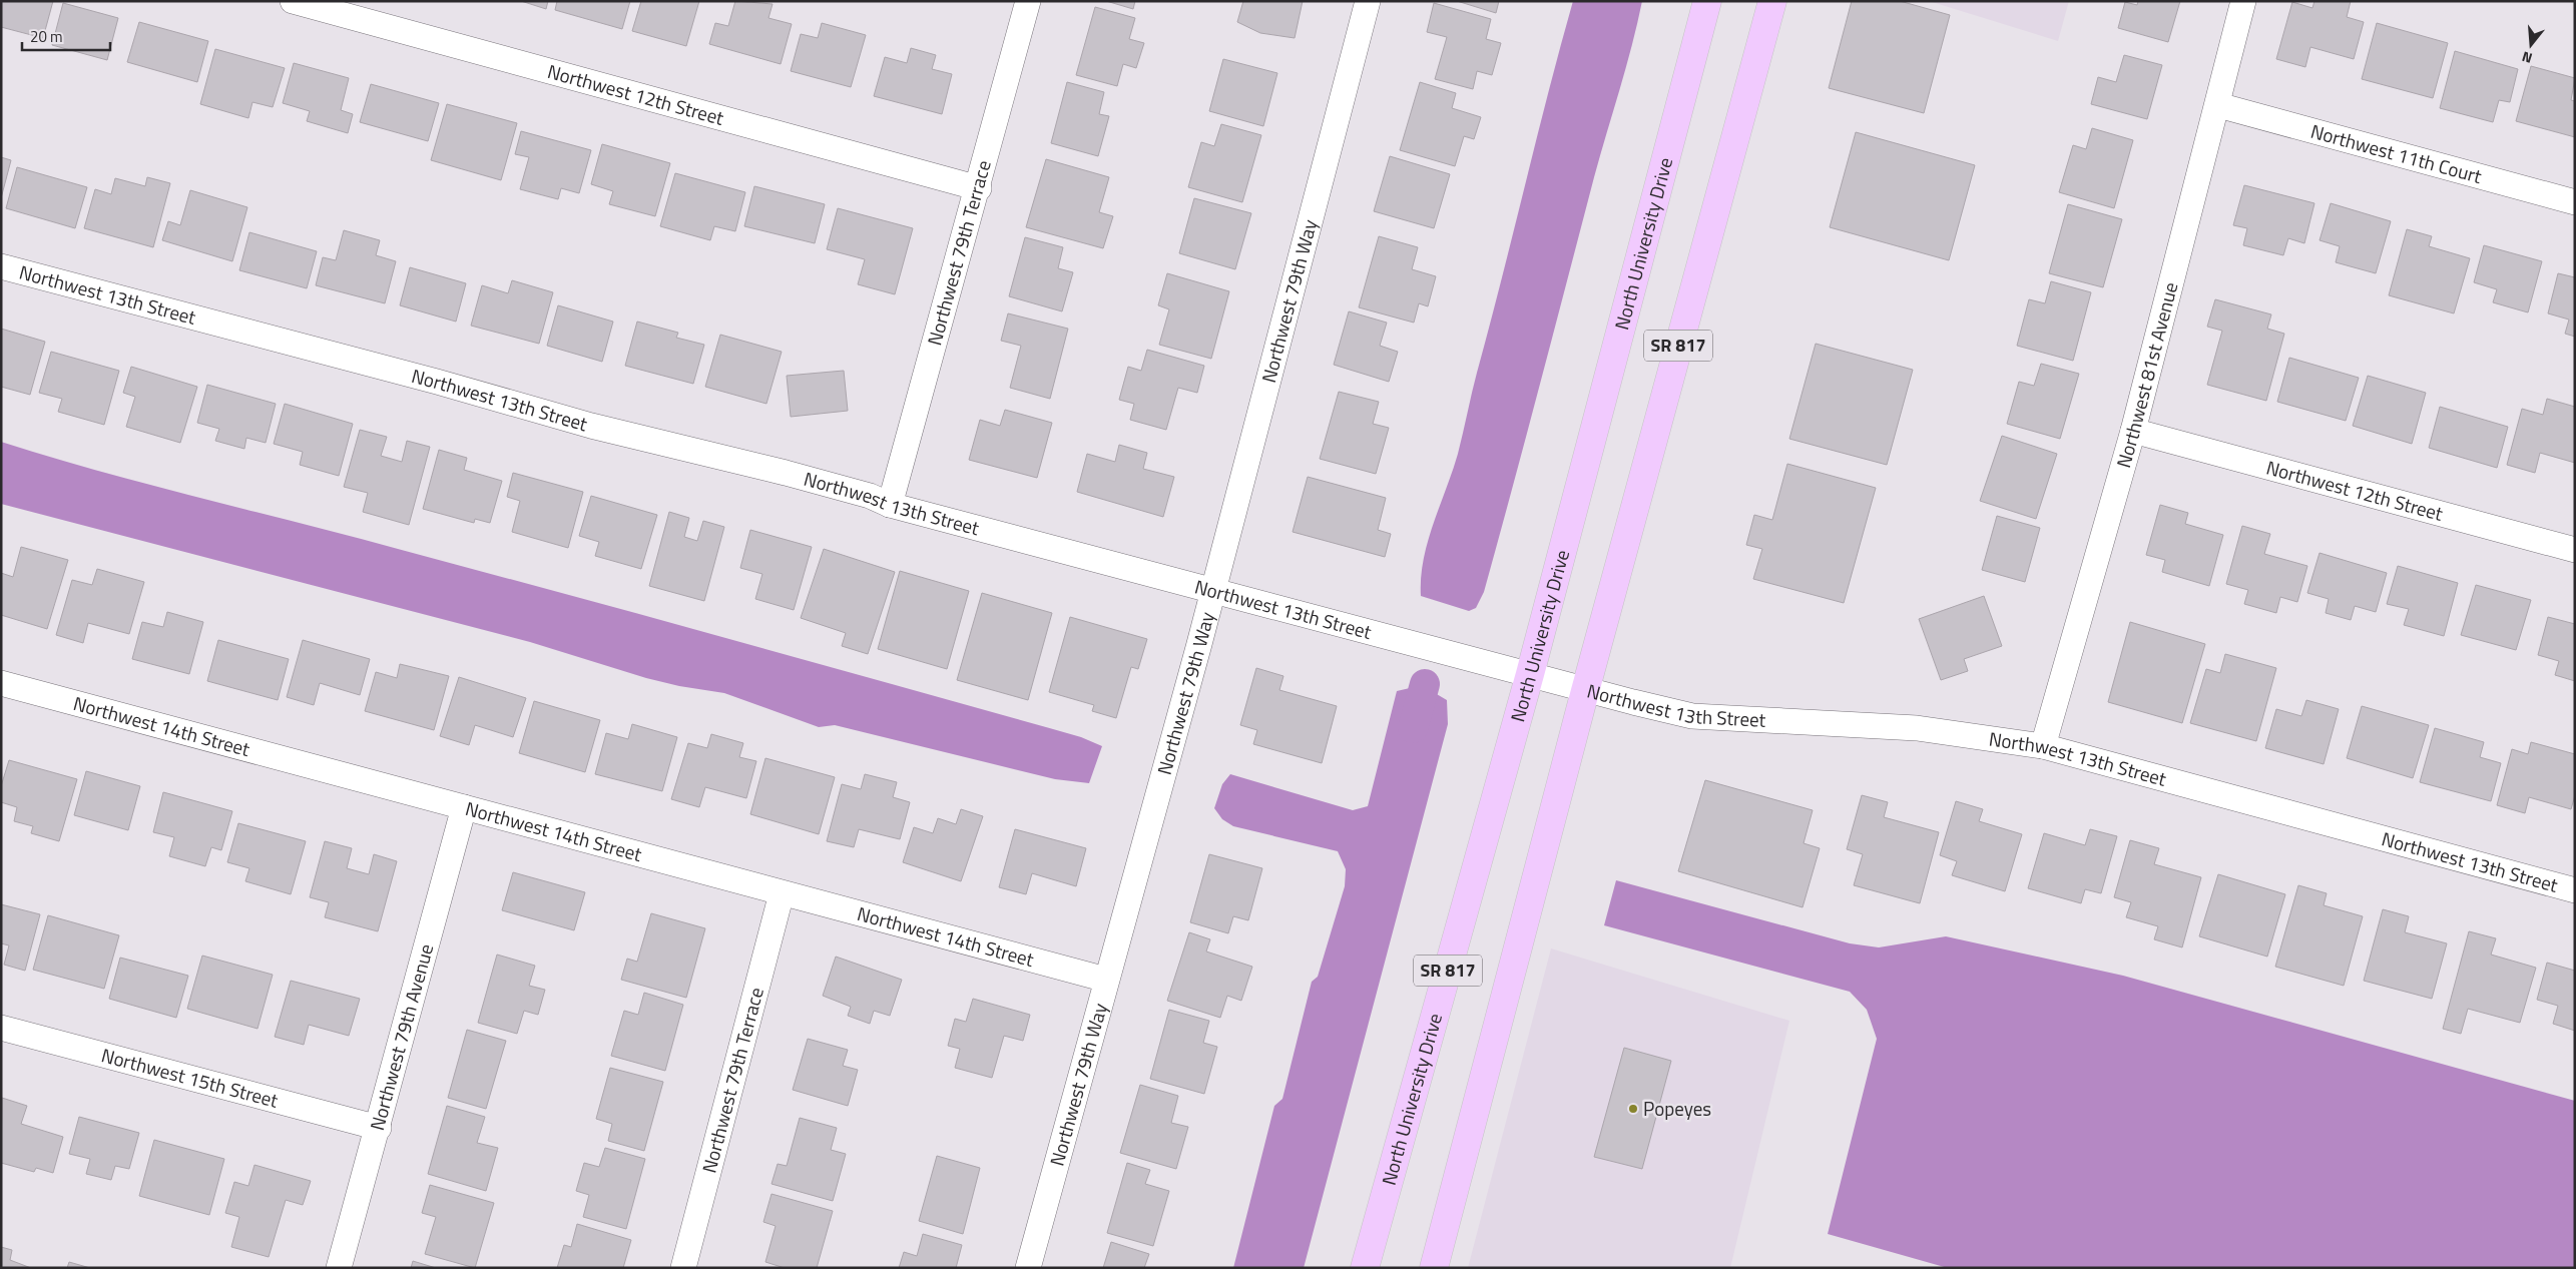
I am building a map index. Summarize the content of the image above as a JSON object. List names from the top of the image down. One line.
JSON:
{"streets":{"main road":["North University Drive","SR 817"],"street":["Northwest 12th Street","Northwest 11th Court","Northwest 79th Terrace","Northwest 13th Street","Northwest 79th Way","Northwest 81st Avenue","Northwest 14th Street","Northwest 79th Avenue","Northwest 15th Street"]},"crossings":[["Northwest 12th Street","Northwest 79th Terrace"],["Northwest 12th Street","Northwest 81st Avenue"],["Northwest 11th Court","Northwest 81st Avenue"],["North University Drive","Northwest 13th Street"],["Northwest 79th Terrace","Northwest 13th Street"],["Northwest 79th Terrace","Northwest 14th Street"],["Northwest 13th Street","Northwest 79th Way"],["Northwest 13th Street","SR 817"],["Northwest 13th Street","Northwest 81st Avenue"],["Northwest 79th Way","Northwest 14th Street"],["Northwest 14th Street","Northwest 79th Avenue"],["Northwest 79th Avenue","Northwest 15th Street"]],"places":["Popeyes"],"scale_bar":"20 m","north":"bottom"}
